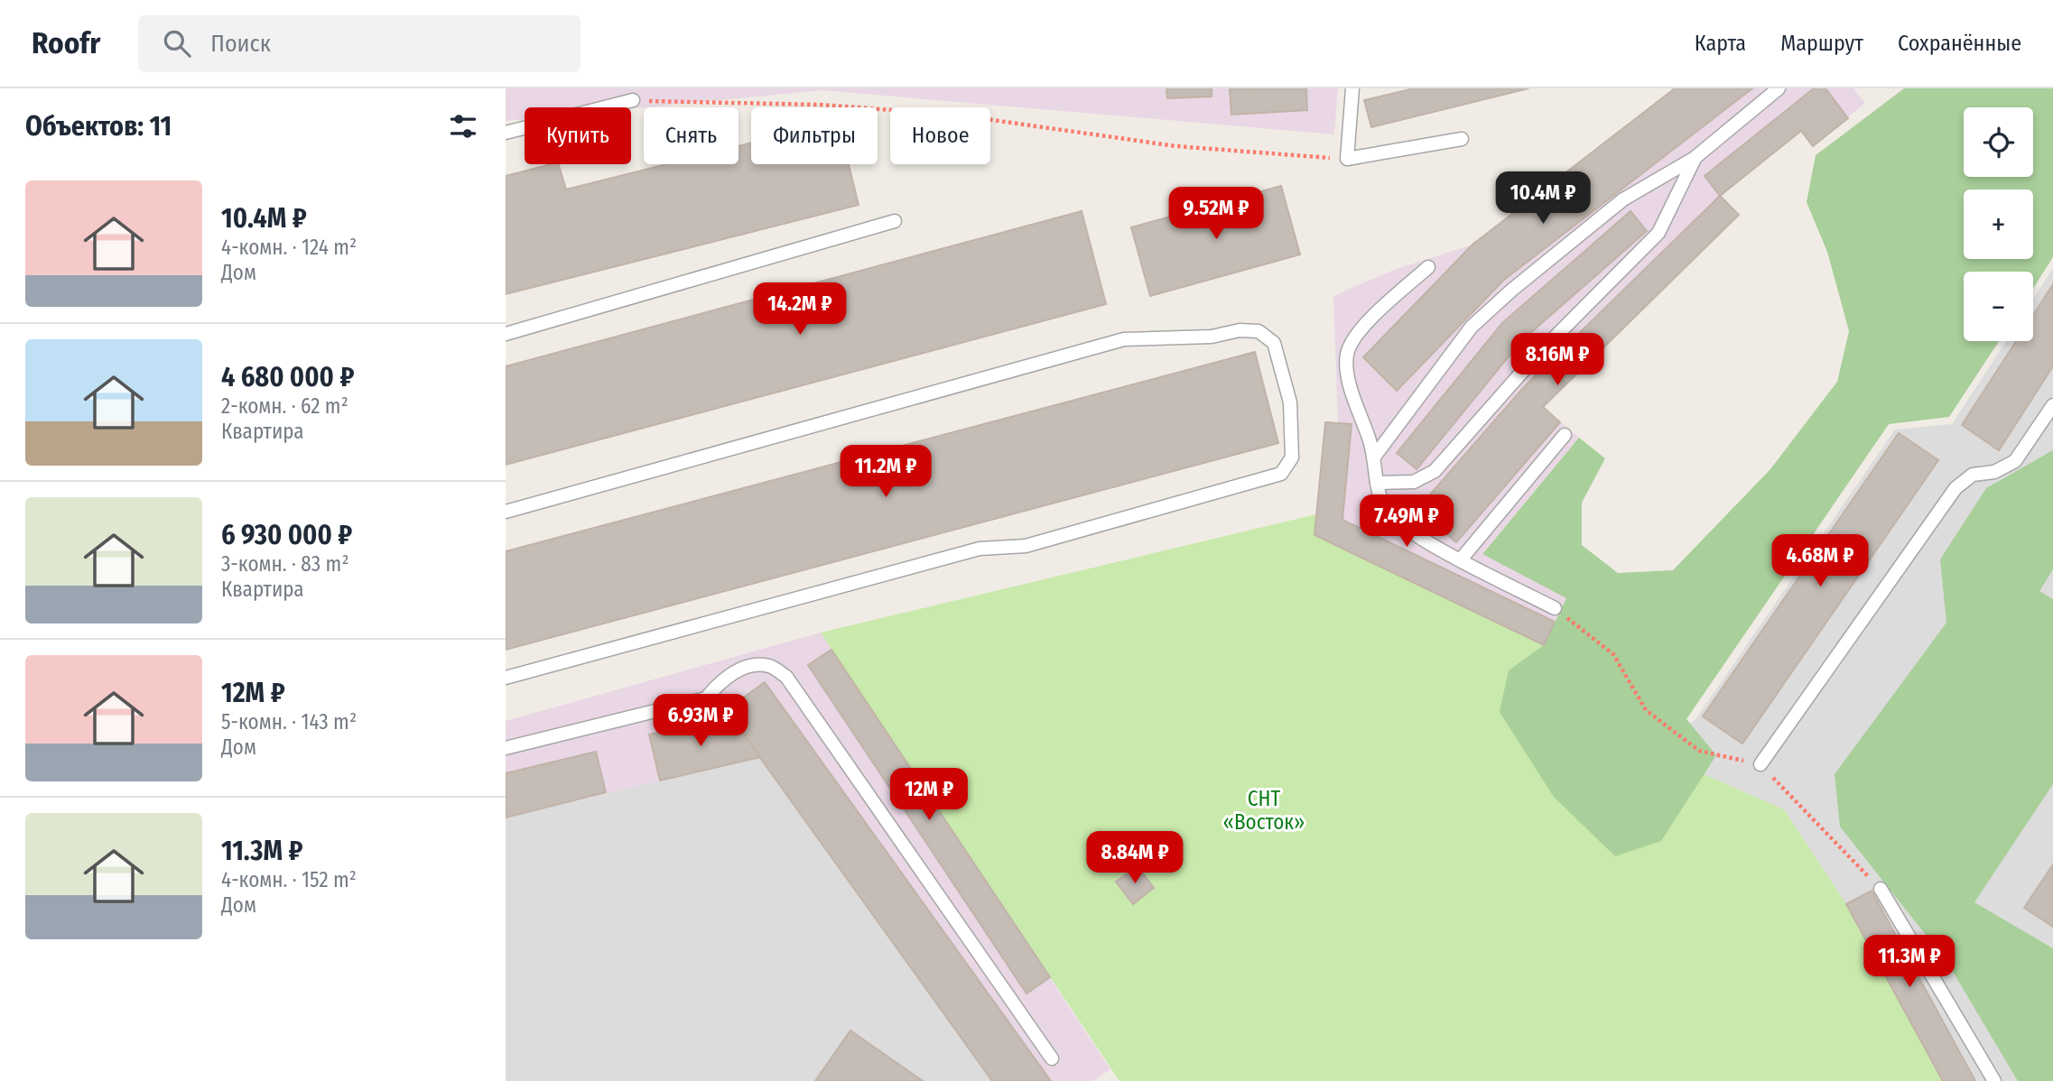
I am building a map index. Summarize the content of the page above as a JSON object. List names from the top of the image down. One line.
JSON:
{"parks":["СНТ «Восток»"],"page":{"header":"Roofr","search":"Поиск","nav":["Карта","Маршрут","Сохранённые"],"heading":"Объектов: 11","map_buttons":["+","−"],"chip":["Купить","Снять","Фильтры","Новое"],"list":[{"name":"10.4M ₽","note":"4-комн. · 124 m² · Дом"},{"name":"4 680 000 ₽","note":"2-комн. · 62 m² · Квартира"},{"name":"6 930 000 ₽","note":"3-комн. · 83 m² · Квартира"},{"name":"12M ₽","note":"5-комн. · 143 m² · Дом"},{"name":"11.3M ₽","note":"4-комн. · 152 m² · Дом"}],"price":["10.4M ₽","9.52M ₽","14.2M ₽","8.16M ₽","11.2M ₽","7.49M ₽","4.68M ₽","6.93M ₽","12M ₽","8.84M ₽","11.3M ₽"]}}
